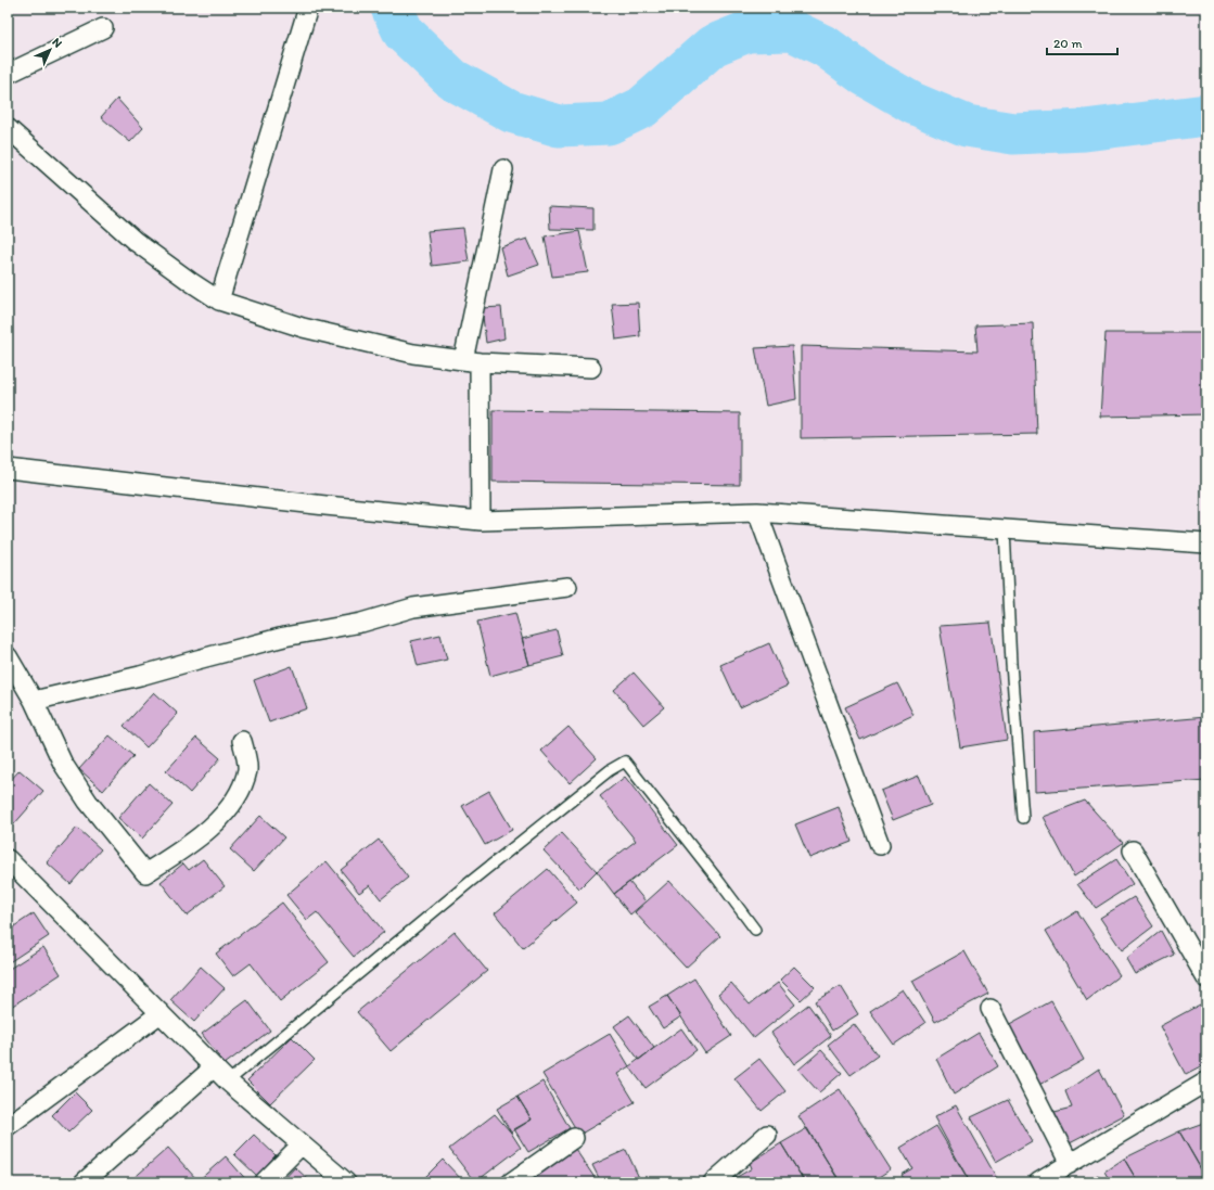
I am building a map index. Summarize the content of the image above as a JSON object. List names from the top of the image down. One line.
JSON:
{"scale_bar":"20 m","north":"top right"}
